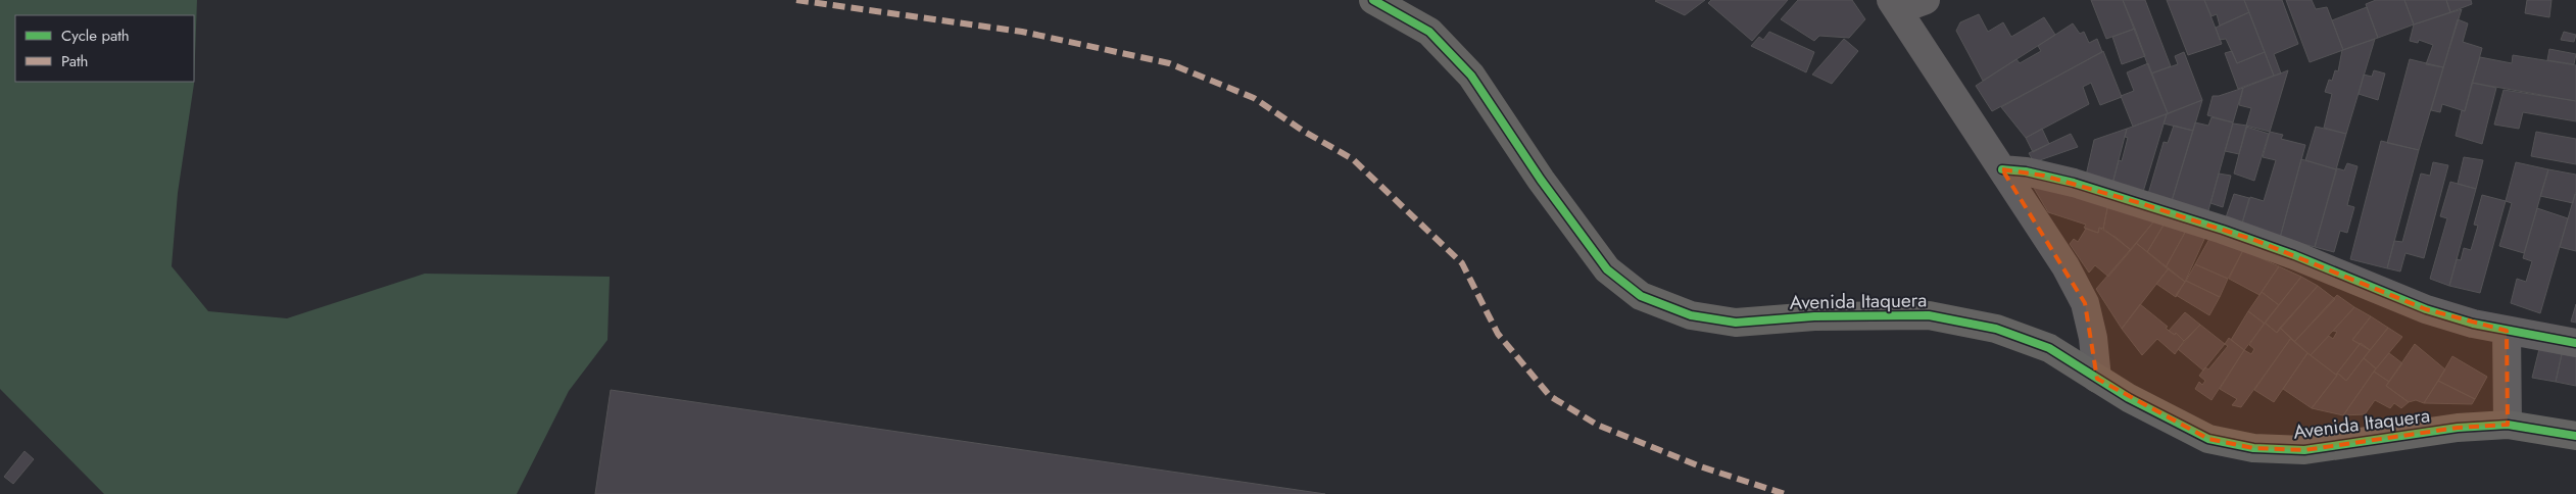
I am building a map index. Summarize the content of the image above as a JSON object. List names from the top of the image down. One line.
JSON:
{"streets":{"street":["Avenida Itaquera"]},"legend":["Cycle path","Path"]}
